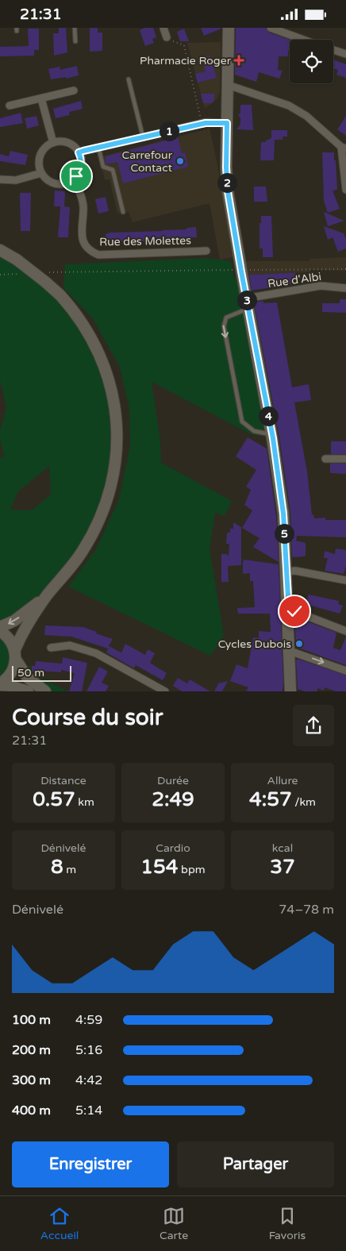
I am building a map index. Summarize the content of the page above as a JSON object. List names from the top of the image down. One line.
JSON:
{"streets":{"street":["Rue des Molettes","Rue d'Albi"]},"places":{"health":["Pharmacie Roger"],"other":["Carrefour Contact","Cycles Dubois"]},"scale_bar":"50 m","page":{"status":"21:31","pins":["1","2","3","4","5"],"scale":"50 m","heading":["Course du soir","21:31"],"stats":[["Distance","0.57 km"],["Durée","2:49"],["Allure","4:57 /km"],["Dénivelé","8 m"],["Cardio","154 bpm"],["kcal","37"]],"chart":["Dénivelé","74–78 m"],"list":[{"name":"100 m","note":"4:59"},{"name":"200 m","note":"5:16"},{"name":"300 m","note":"4:42"},{"name":"400 m","note":"5:14"}],"buttons":["Enregistrer","Partager"],"tabs":["Accueil","Carte","Favoris"]}}
